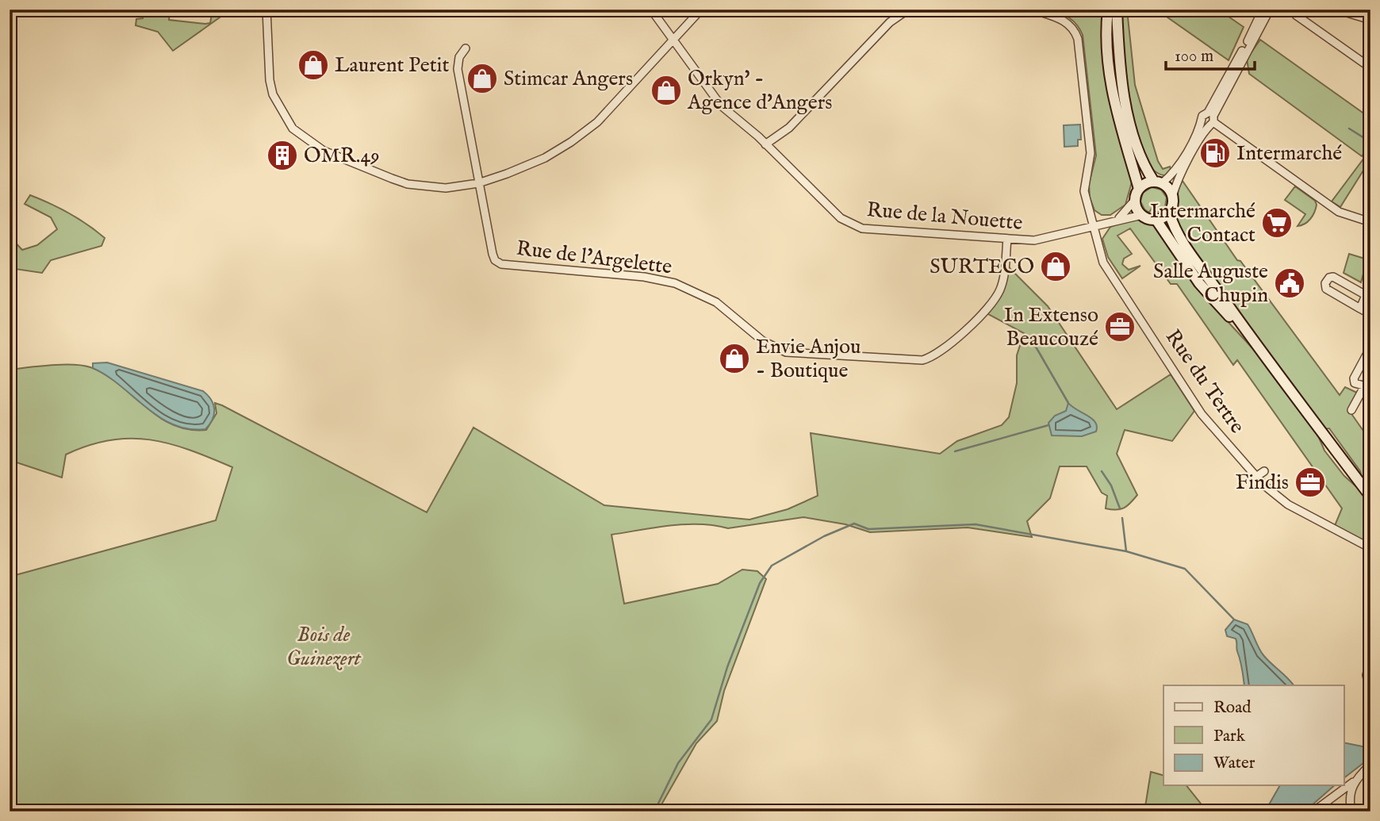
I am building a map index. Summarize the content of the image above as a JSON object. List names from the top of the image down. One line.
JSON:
{"streets":{"street":["Rue de la Nouette","Rue de l'Argelette","Rue du Tertre"]},"crossings":[["Rue de la Nouette","Rue de l'Argelette"],["Rue de la Nouette","Rue du Tertre"]],"parks":["Bois de Guinezert"],"places":{"shop":["Laurent Petit","Stimcar Angers","Orkyn' - Agence d'Angers","SURTECO","Envie Anjou - Boutique"],"fuel station":["Intermarché"],"building":["OMR.49"],"supermarket":["Intermarché Contact"],"public building":["Salle Auguste Chupin"],"office":["In Extenso Beaucouzé","Findis"]},"legend":["Road","Park","Water"],"scale_bar":"100 m"}
